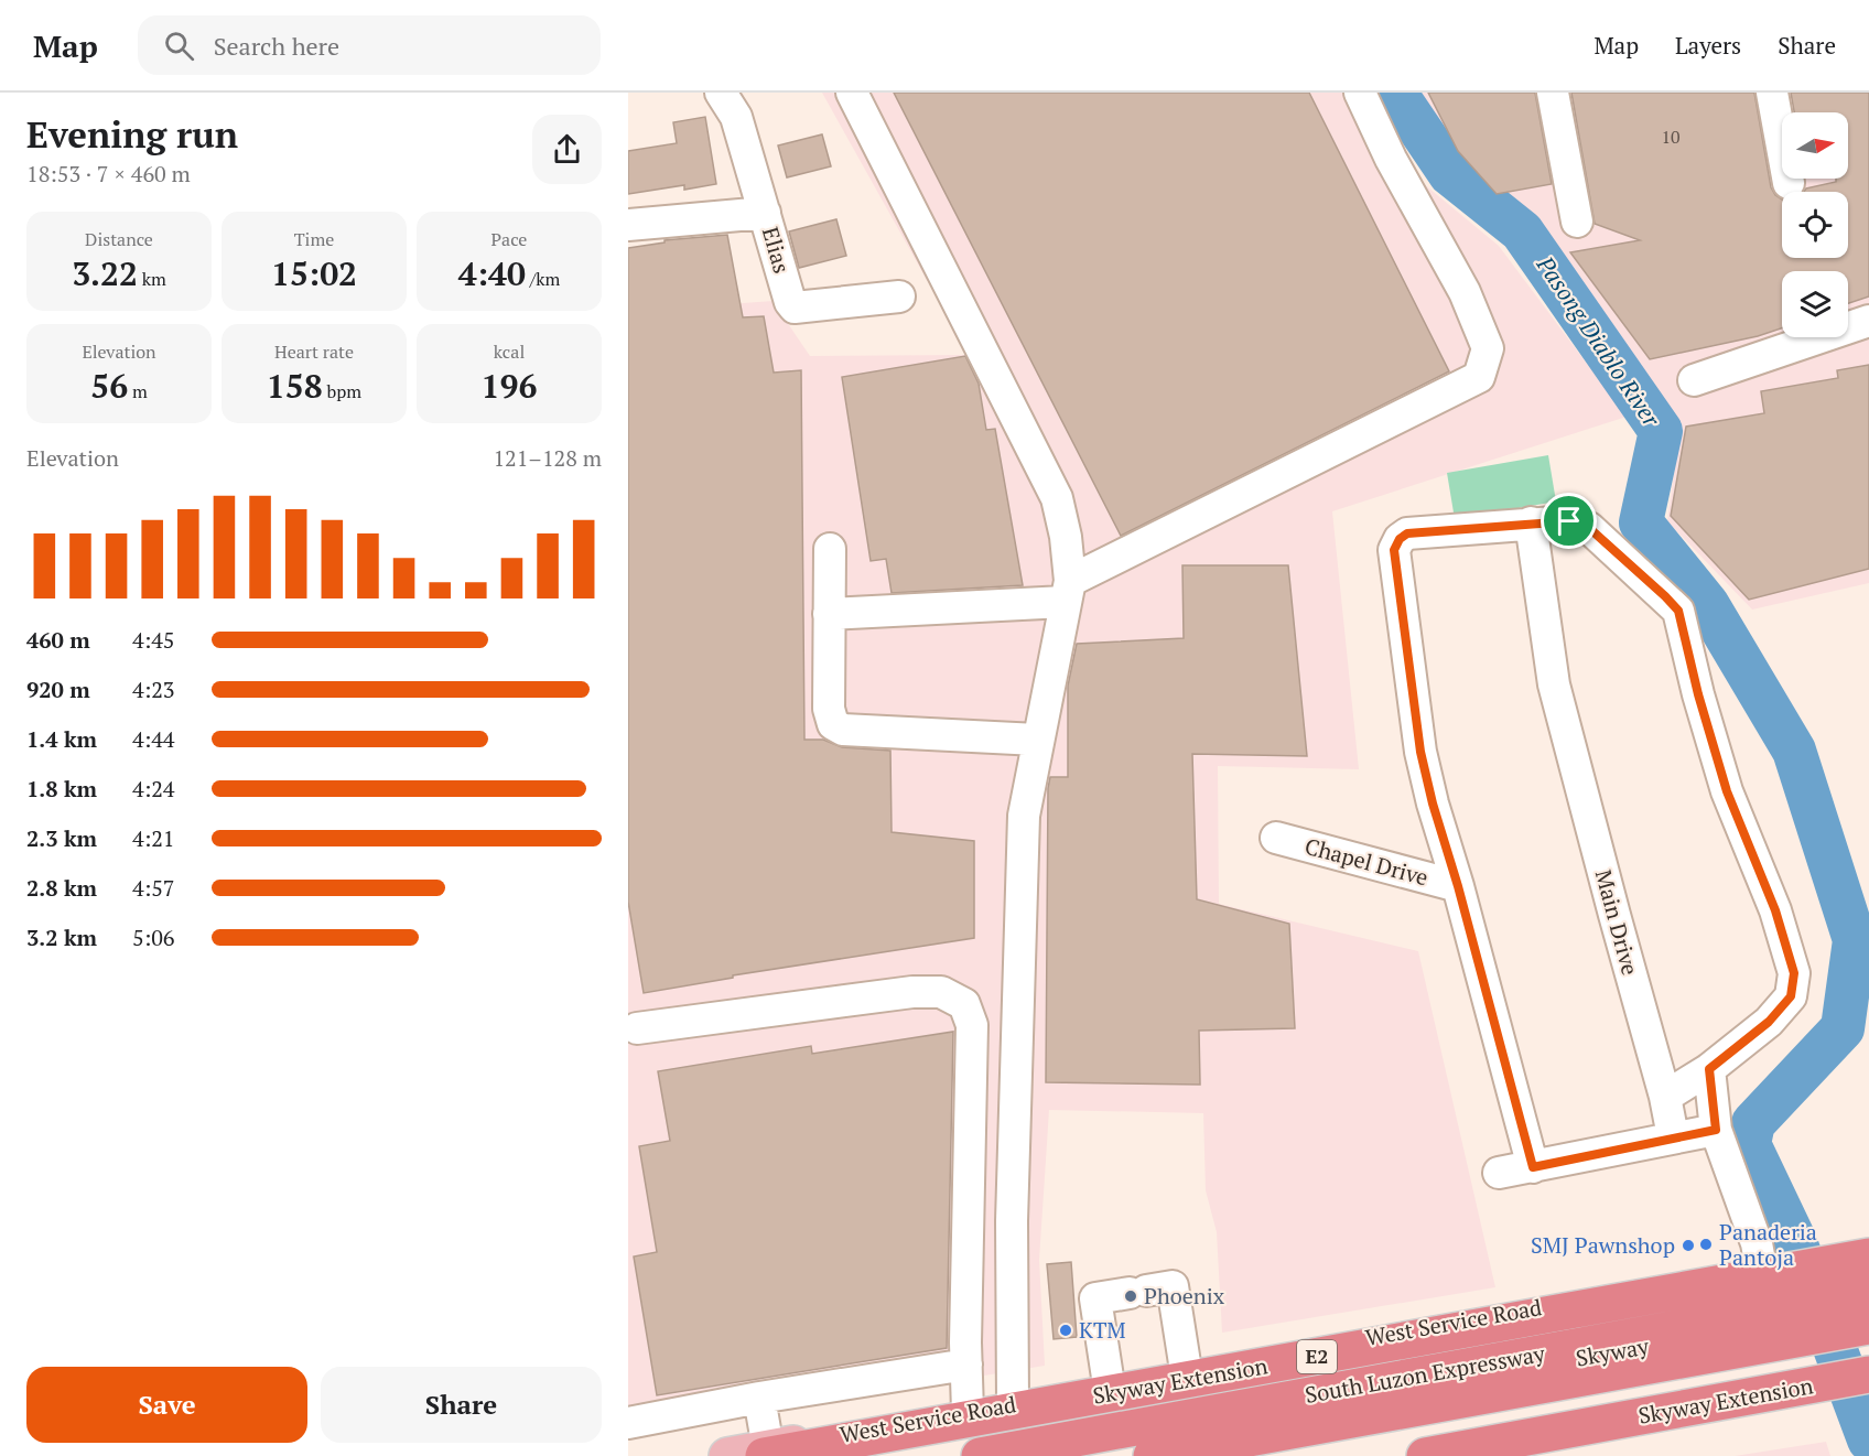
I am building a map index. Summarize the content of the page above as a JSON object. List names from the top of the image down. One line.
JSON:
{"streets":{"highway":["Skyway","E2","South Luzon Expressway","Skyway Extension"],"main road":["West Service Road"],"street":["Elias","Chapel Drive","Main Drive"]},"crossings":[["West Service Road","Skyway Extension"],["Skyway","Skyway Extension"]],"water":["Pasong Diablo River"],"places":["Panaderia Pantoja","SMJ Pawnshop","Phoenix","KTM"],"house_numbers":["10"],"north":"right","page":{"header":"Map","search":"Search here","nav":["Map","Layers","Share"],"heading":["Evening run","18:53 · 7 × 460 m"],"stats":[["Distance","3.22 km"],["Time","15:02"],["Pace","4:40 /km"],["Elevation","56 m"],["Heart rate","158 bpm"],["kcal","196"]],"chart":["Elevation","121–128 m"],"list":[{"name":"460 m","note":"4:45"},{"name":"920 m","note":"4:23"},{"name":"1.4 km","note":"4:44"},{"name":"1.8 km","note":"4:24"},{"name":"2.3 km","note":"4:21"},{"name":"2.8 km","note":"4:57"},{"name":"3.2 km","note":"5:06"}],"buttons":["Save","Share"]}}
